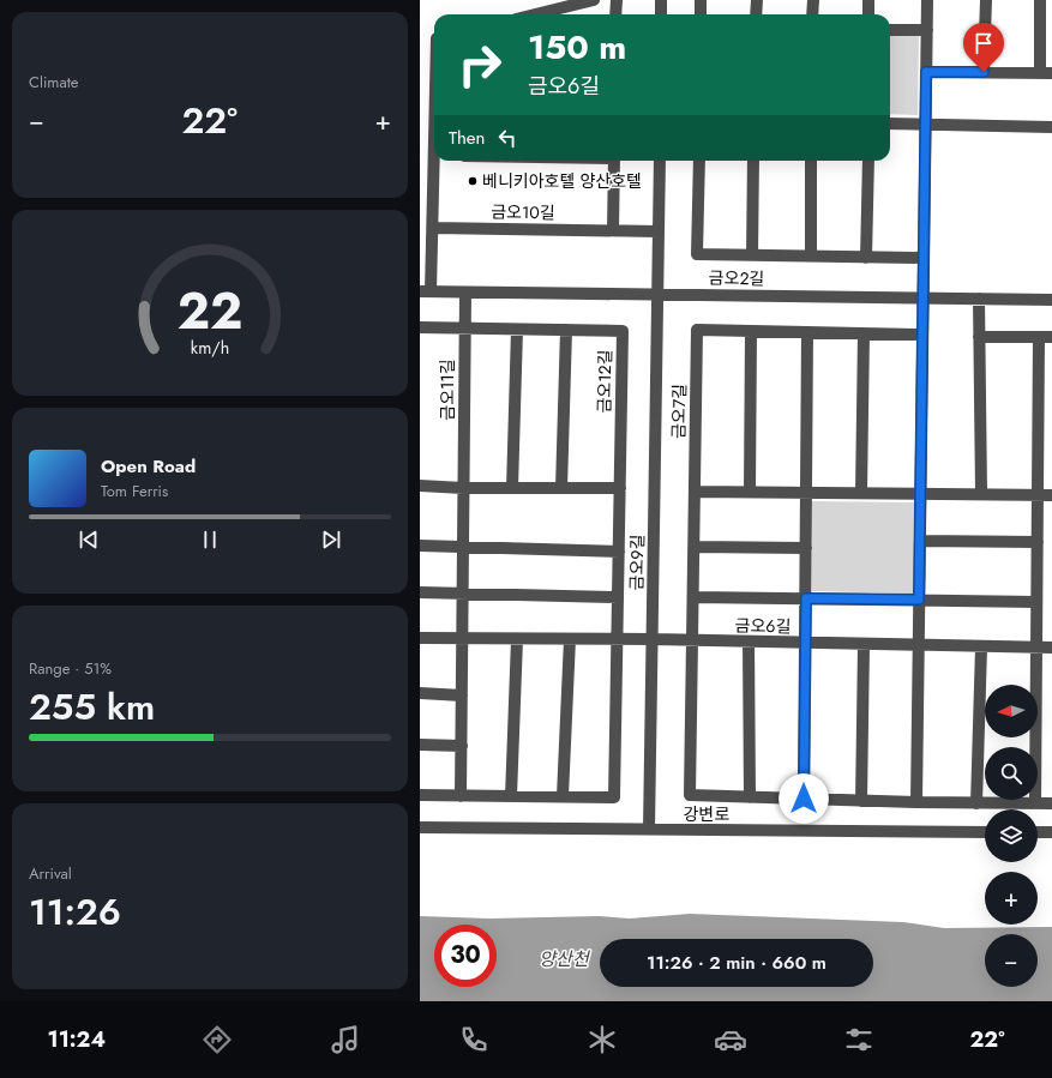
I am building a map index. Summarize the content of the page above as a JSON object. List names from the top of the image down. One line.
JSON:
{"streets":{"street":["금오10길","금오2길","금오12길","금오11길","금오7길","금오9길","금오6길","강변로"]},"crossings":[["금오2길","금오11길"],["금오2길","금오9길"],["금오12길","금오11길"],["금오12길","금오6길"],["금오7길","금오6길"],["금오9길","금오6길"],["금오9길","강변로"]],"water":["양산천"],"places":["베니키아호텔 양산호텔"],"north":"left","page":{"tile":["Climate",["Range · 51%","255 km"],["Arrival","11:26"]],"turn":["150 m","금오6길"],"heat":["−","22°","+"],"then":"Then","song":["Open Road","Tom Ferris"],"map_buttons":["+","−"],"limit":"30","trip":"11:26 · 2 min · 660 m","tabs":["11:24","22°"],"gauge":["22","km/h"]}}
